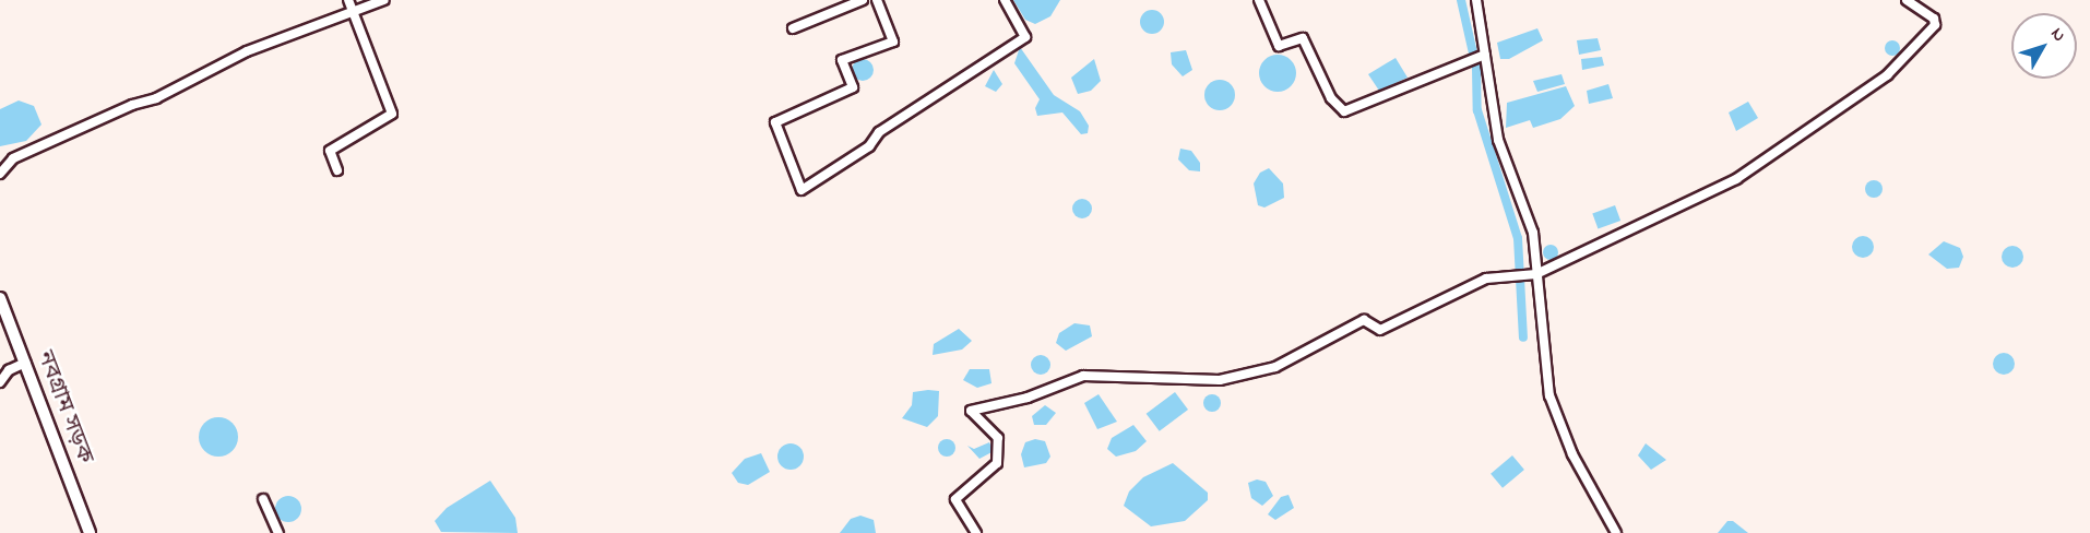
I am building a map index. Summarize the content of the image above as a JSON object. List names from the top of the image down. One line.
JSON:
{"streets":{"main road":["নবগ্রাম সড়ক"]},"north":"top right"}
